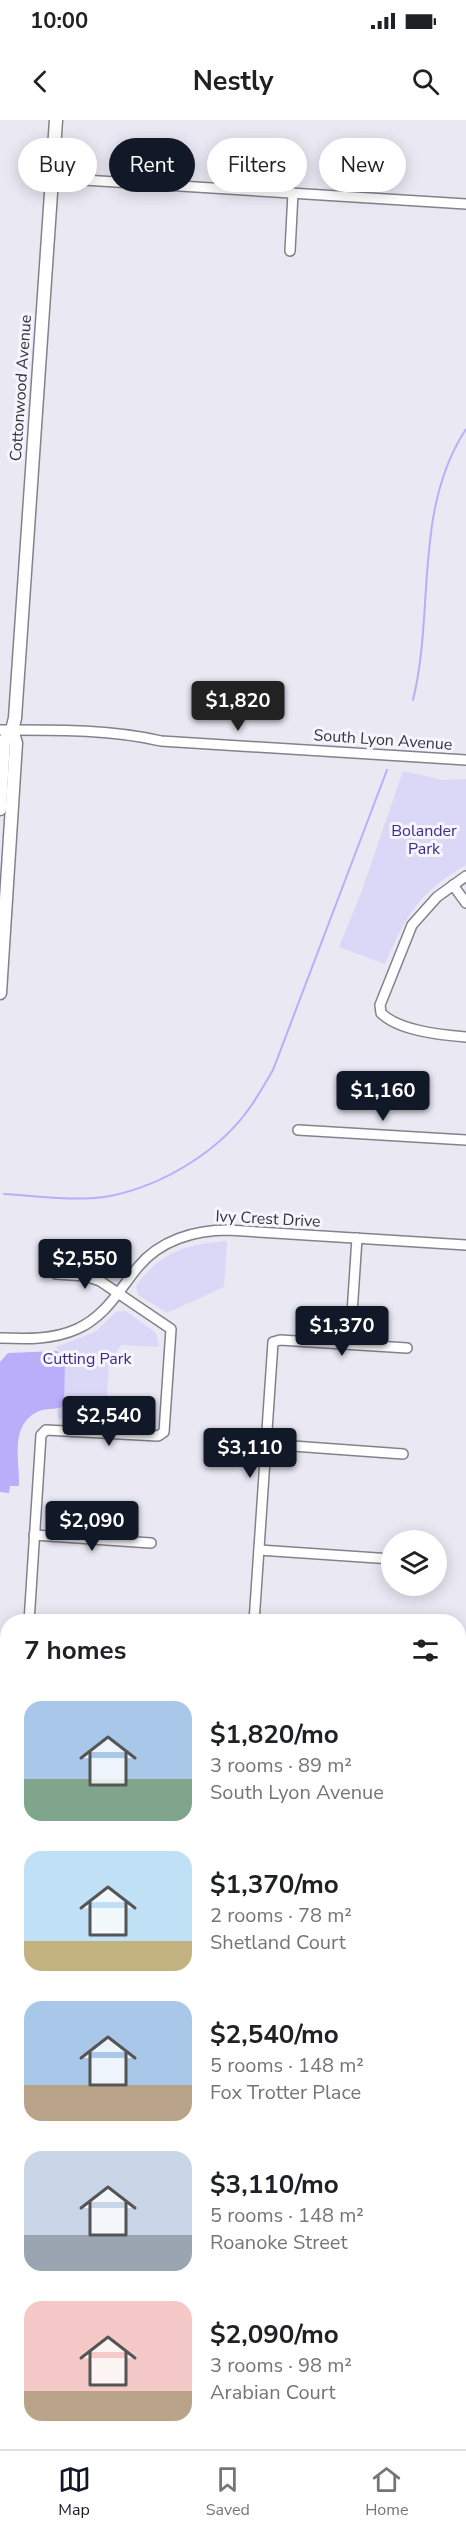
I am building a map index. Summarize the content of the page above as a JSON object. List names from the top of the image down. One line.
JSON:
{"streets":{"main road":["Cottonwood Avenue"],"street":["South Lyon Avenue","Ivy Crest Drive"]},"crossings":[["Cottonwood Avenue","South Lyon Avenue"]],"parks":["Bolander Park","Cutting Park"],"page":{"status":"10:00","header":"Nestly","chip":["Buy","Rent","Filters","New"],"price":["$1,820","$1,160","$2,550","$1,370","$2,540","$3,110","$2,090"],"heading":"7 homes","list":[{"name":"$1,820/mo","note":"3 rooms · 89 m² · South Lyon Avenue"},{"name":"$1,370/mo","note":"2 rooms · 78 m² · Shetland Court"},{"name":"$2,540/mo","note":"5 rooms · 148 m² · Fox Trotter Place"},{"name":"$3,110/mo","note":"5 rooms · 148 m² · Roanoke Street"},{"name":"$2,090/mo","note":"3 rooms · 98 m² · Arabian Court"}],"tabs":["Map","Saved","Home"]}}
